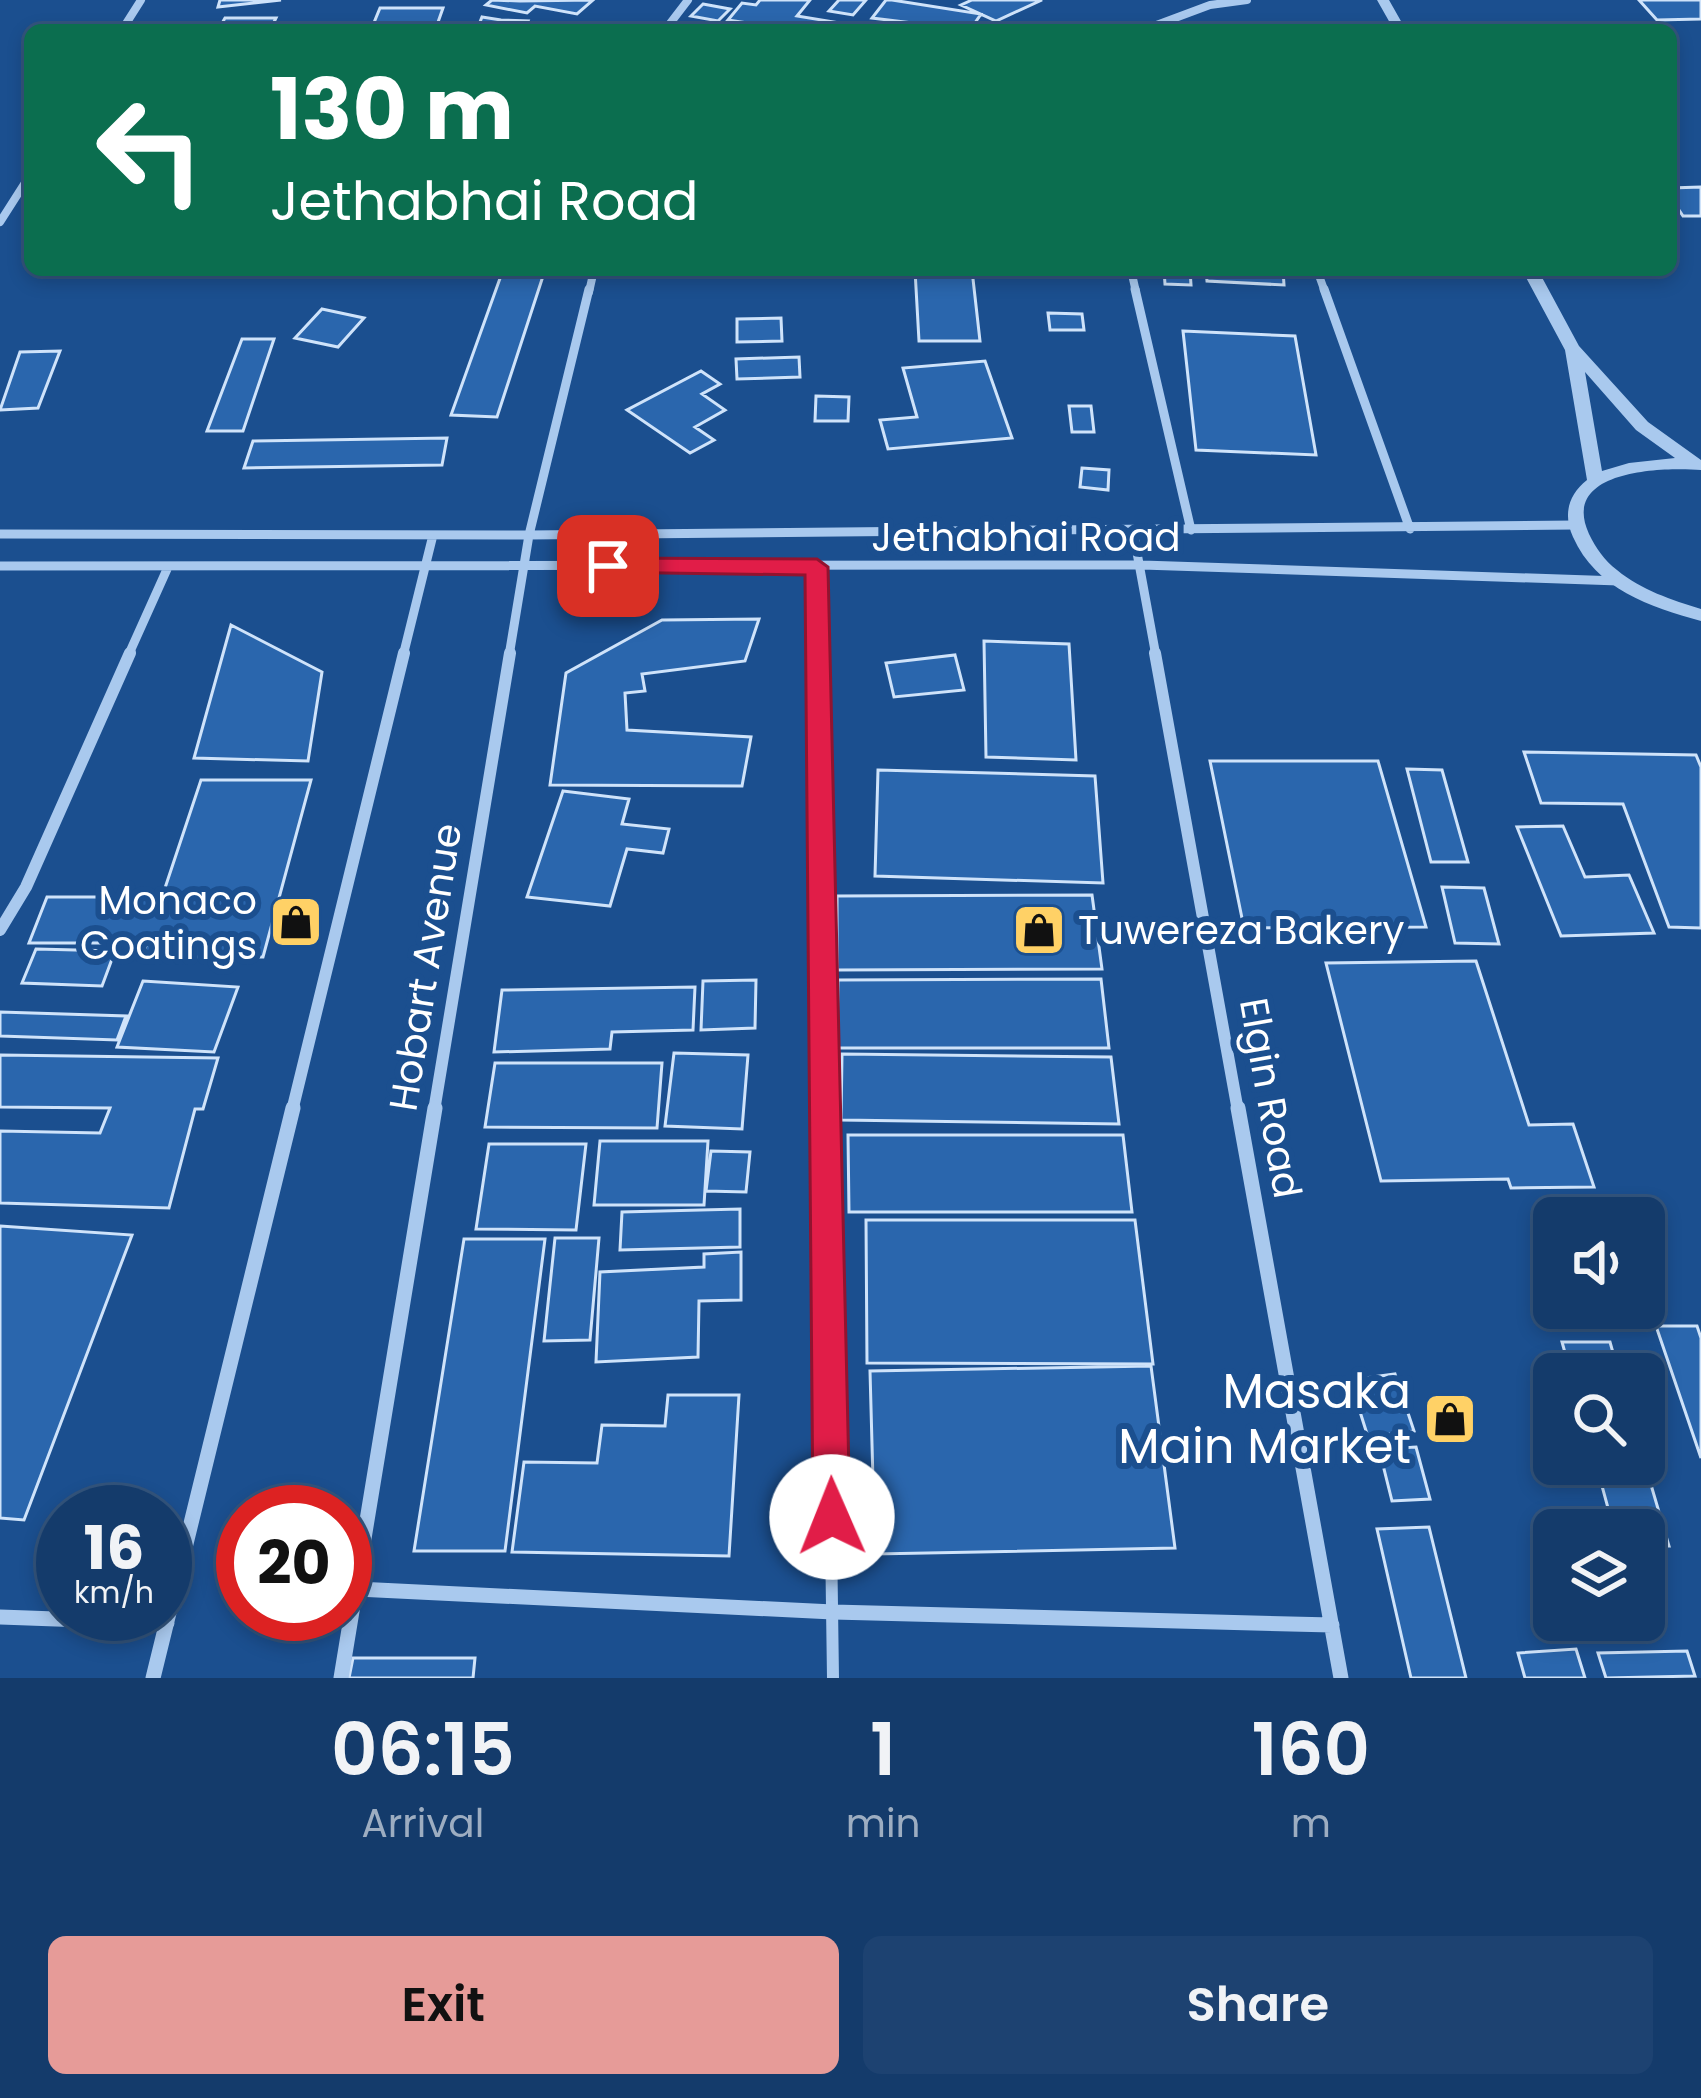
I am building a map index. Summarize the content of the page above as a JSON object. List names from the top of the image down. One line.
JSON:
{"streets":{"street":["Jethabhai Road","Hobart Avenue","Elgin Road"]},"crossings":[["Jethabhai Road","Hobart Avenue"],["Jethabhai Road","Elgin Road"]],"places":{"shop":["Monaco Coatings","Tuwereza Bakery","Masaka Main Market"]},"page":{"turn":["130 m","Jethabhai Road"],"speed":"16 km/h","limit":"20","eta":["06:15","Arrival","1","min","160","m"],"buttons":["Exit","Share"]}}
